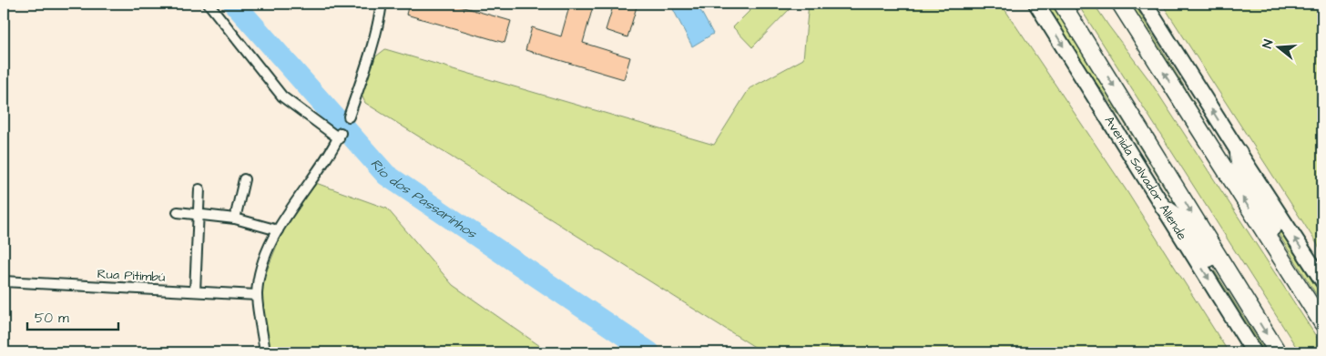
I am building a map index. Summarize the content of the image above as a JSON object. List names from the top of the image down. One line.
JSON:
{"streets":{"highway":["Avenida Salvador Allende"],"street":["Rua Pitimbú"]},"water":["Rio dos Passarinhos"],"scale_bar":"50 m","north":"left"}
